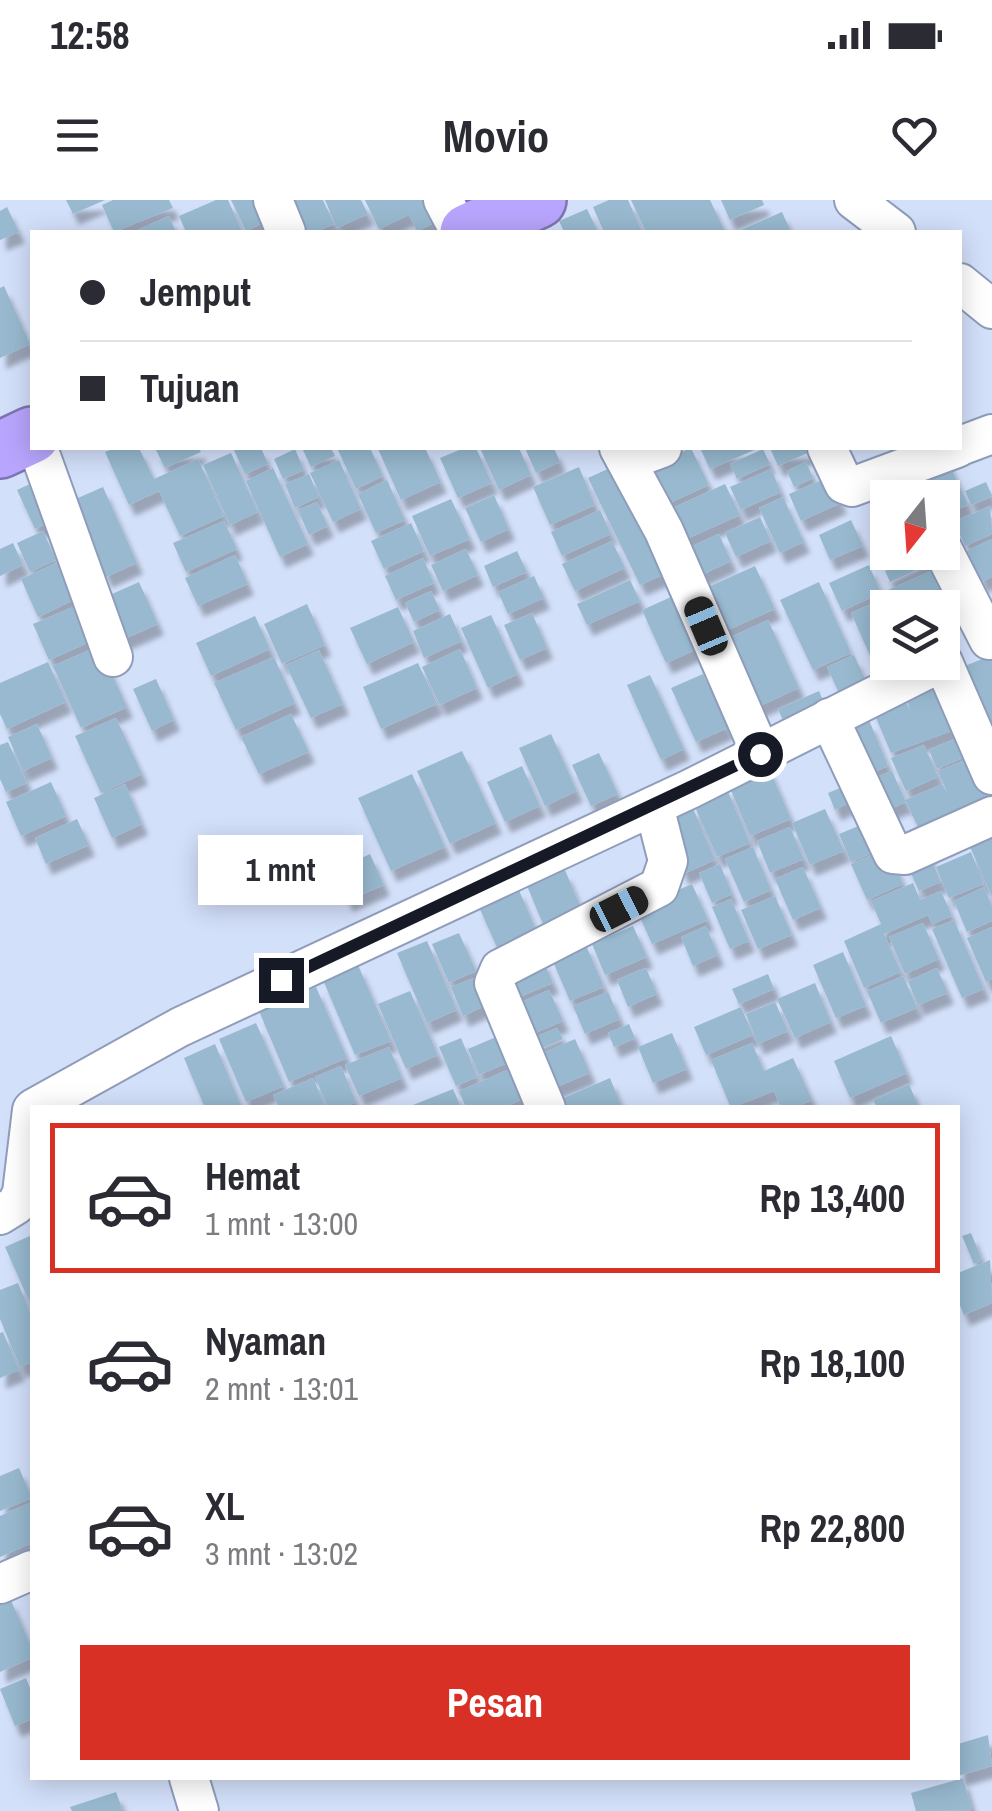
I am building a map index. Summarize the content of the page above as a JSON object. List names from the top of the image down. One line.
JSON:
{"north":"bottom","page":{"status":"12:58","header":"Movio","banner":["Jemput","Tujuan"],"bubble":"1 mnt","list":[{"name":"Hemat","note":"1 mnt · 13:00","value":"Rp 13,400"},{"name":"Nyaman","note":"2 mnt · 13:01","value":"Rp 18,100"},{"name":"XL","note":"3 mnt · 13:02","value":"Rp 22,800"}],"buttons":"Pesan"}}
